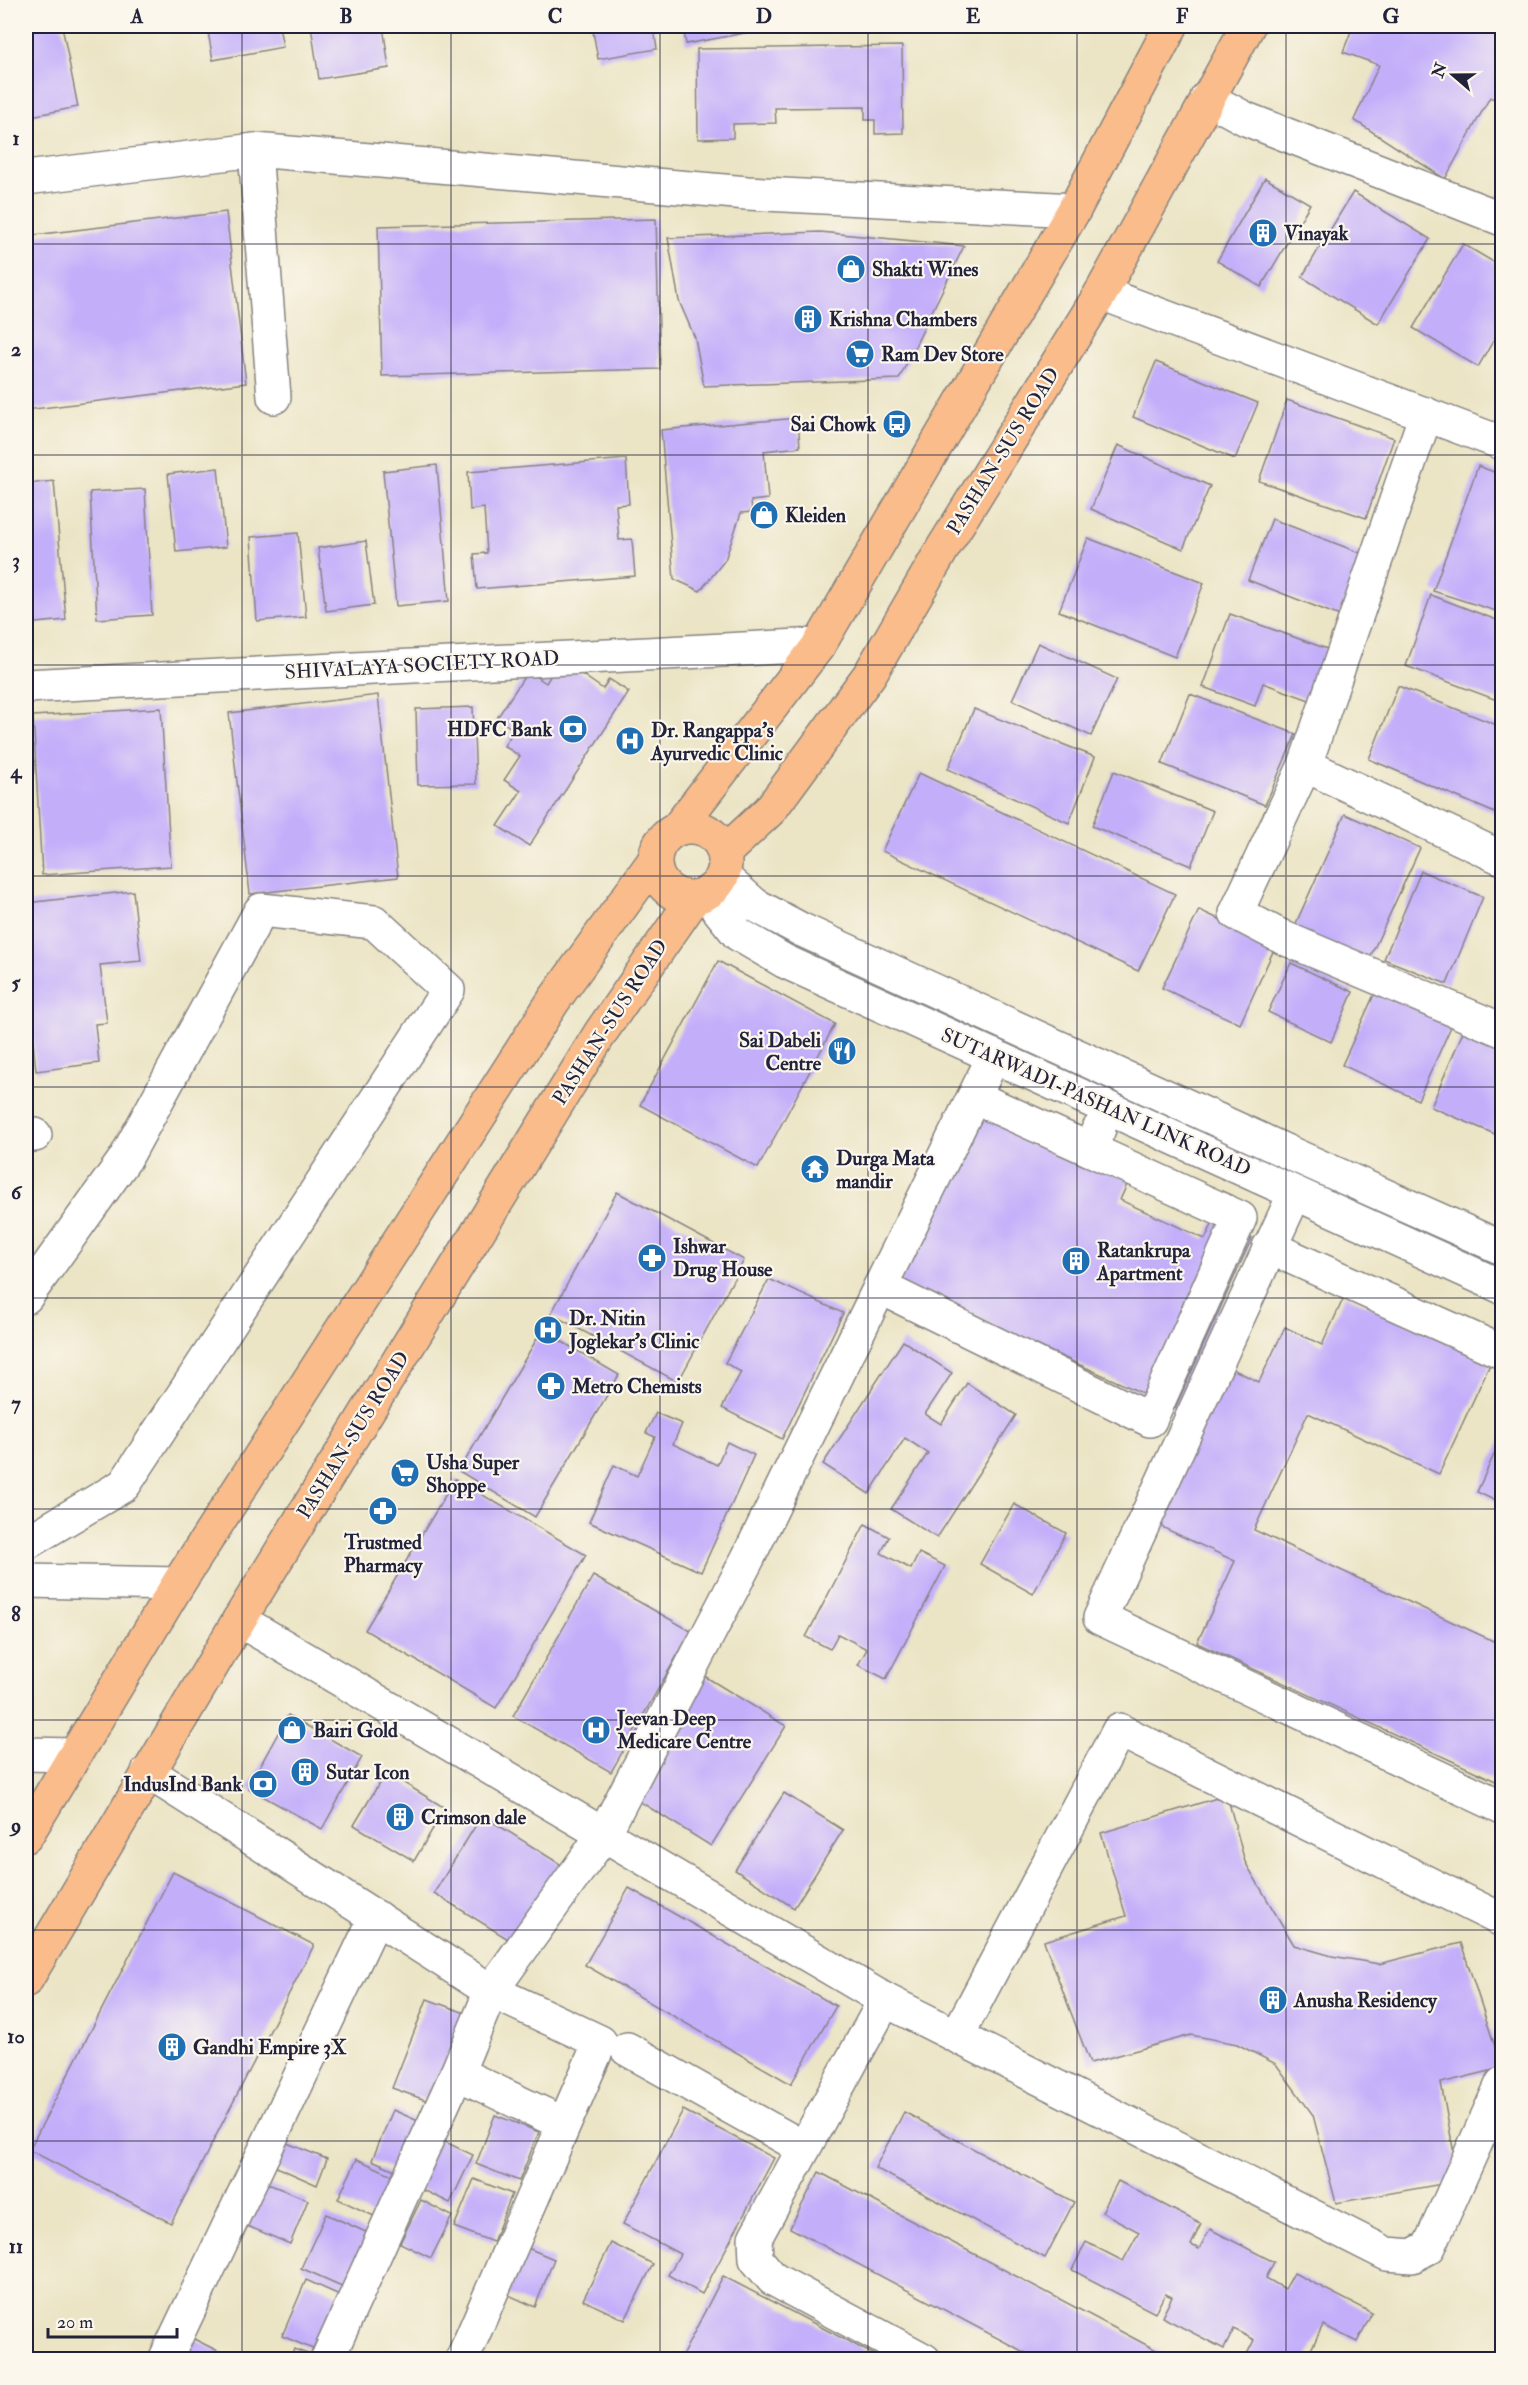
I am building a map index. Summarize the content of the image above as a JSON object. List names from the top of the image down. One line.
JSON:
{"streets":{"main road":["PASHAN-SUS ROAD"],"street":["SHIVALAYA SOCIETY ROAD","SUTARWADI-PASHAN LINK ROAD"]},"crossings":[["PASHAN-SUS ROAD","SUTARWADI-PASHAN LINK ROAD"]],"places":{"building":["Vinayak","Krishna Chambers","Ratankrupa Apartment","Sutar Icon","Crimson dale","Anusha Residency","Gandhi Empire 3X"],"shop":["Shakti Wines","Kleiden","Bairi Gold"],"supermarket":["Ram Dev Store","Usha Super Shoppe"],"bus stop":["Sai Chowk"],"bank":["HDFC Bank","IndusInd Bank"],"hospital":["Dr. Rangappa's Ayurvedic Clinic","Dr. Nitin Joglekar's Clinic","Jeevan Deep Medicare Centre"],"restaurant":["Sai Dabeli Centre"],"temple":["Durga Mata mandir"],"pharmacy":["Ishwar Drug House","Metro Chemists","Trustmed Pharmacy"]},"scale_bar":"20 m","north":"left","grid":{"columns":["A","B","C","D","E","F","G"],"rows":["1","2","3","4","5","6","7","8","9","10","11"]}}
